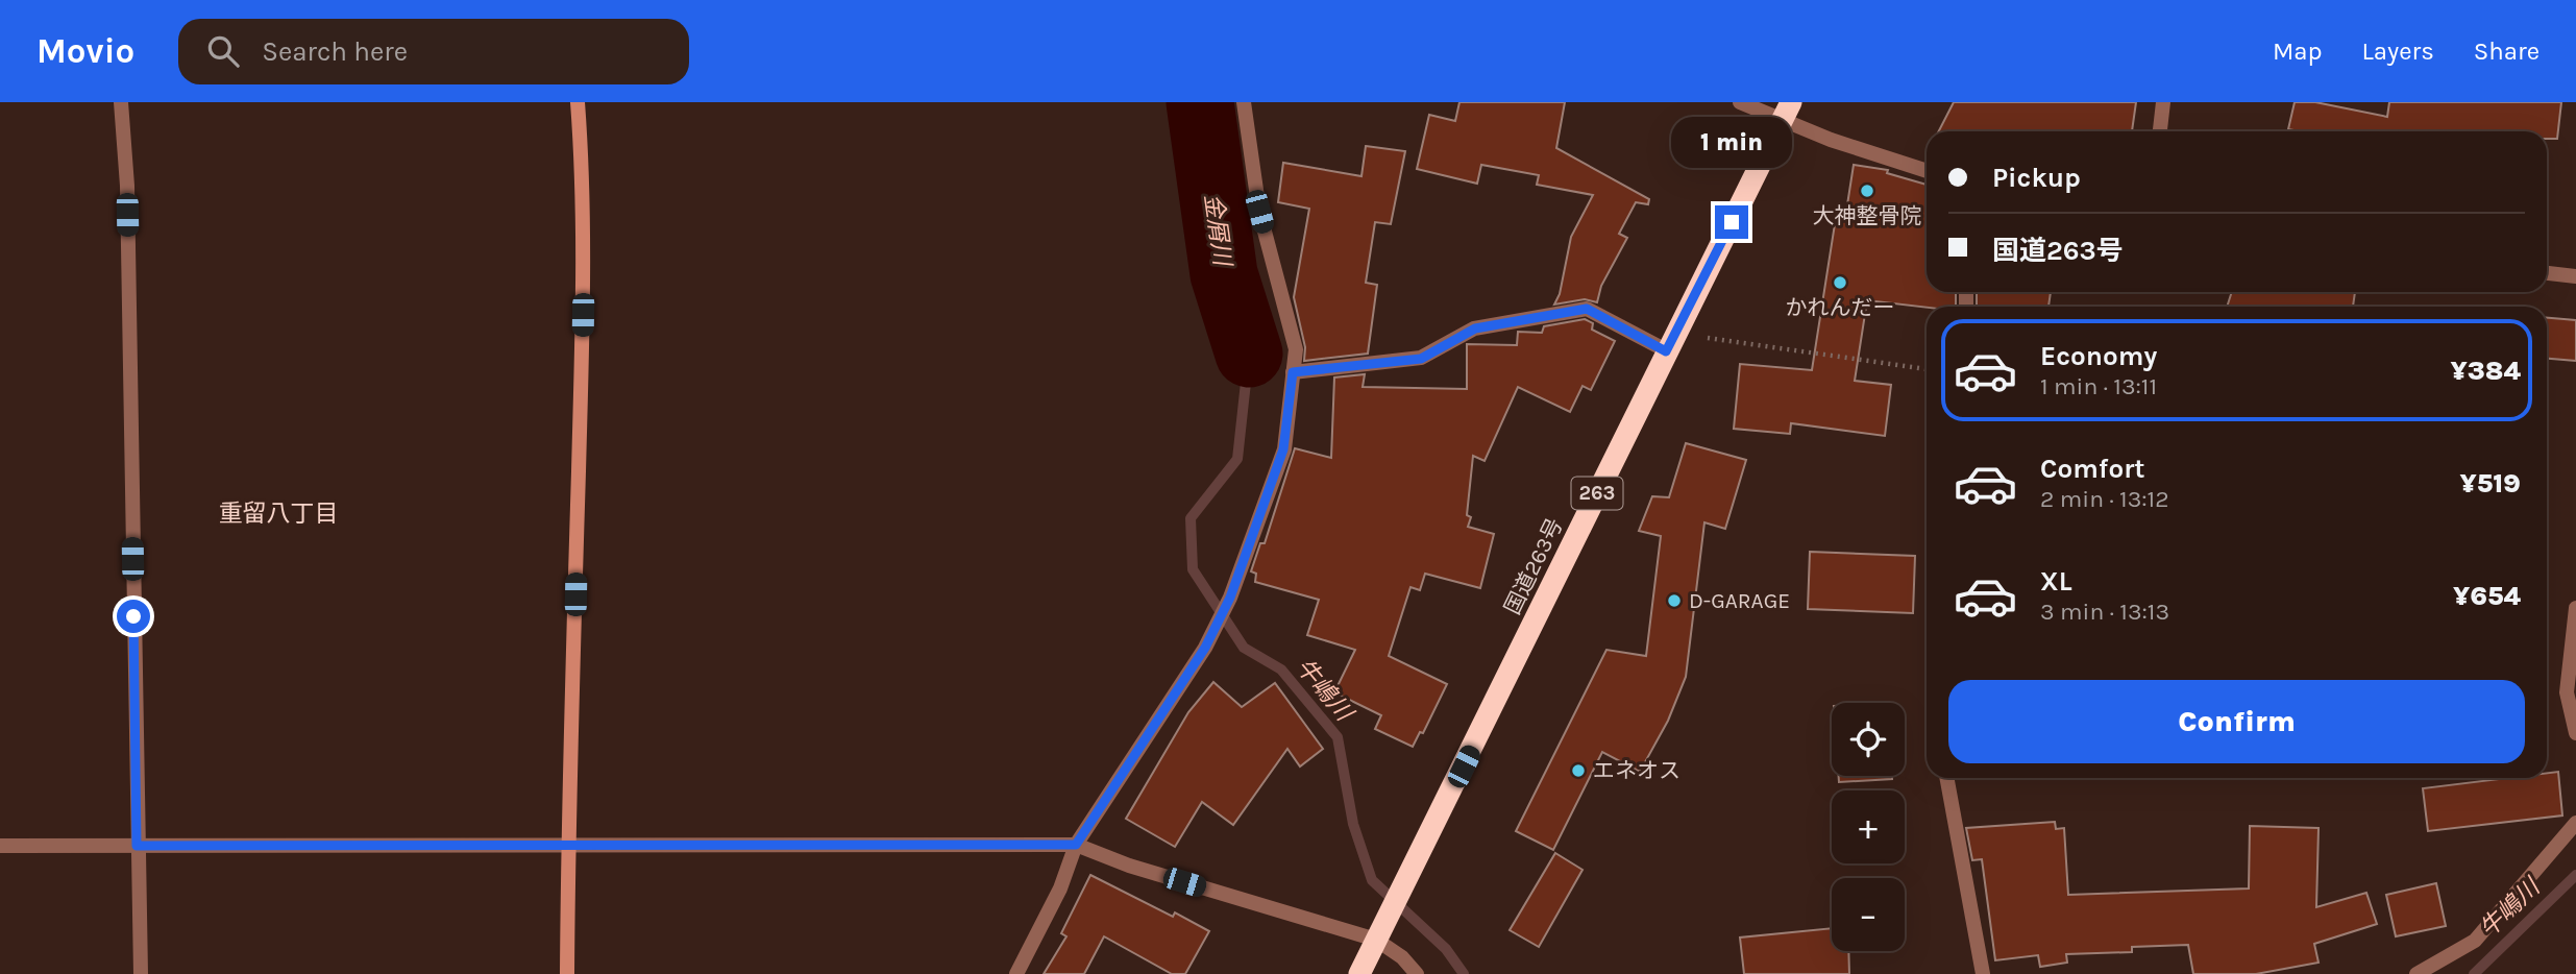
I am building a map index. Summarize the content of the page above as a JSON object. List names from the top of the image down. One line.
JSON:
{"streets":{"highway":["263","国道263号"]},"districts":["重留八丁目"],"water":["金屑川","牛嶋川"],"places":["大神整骨院","かれんだー","D-GARAGE","エネオス"],"page":{"header":"Movio","search":"Search here","nav":["Map","Layers","Share"],"bubble":"1 min","banner":["Pickup","国道263号"],"list":[{"name":"Economy","note":"1 min · 13:11","value":"¥384"},{"name":"Comfort","note":"2 min · 13:12","value":"¥519"},{"name":"XL","note":"3 min · 13:13","value":"¥654"}],"buttons":"Confirm","map_buttons":["+","−"]}}
